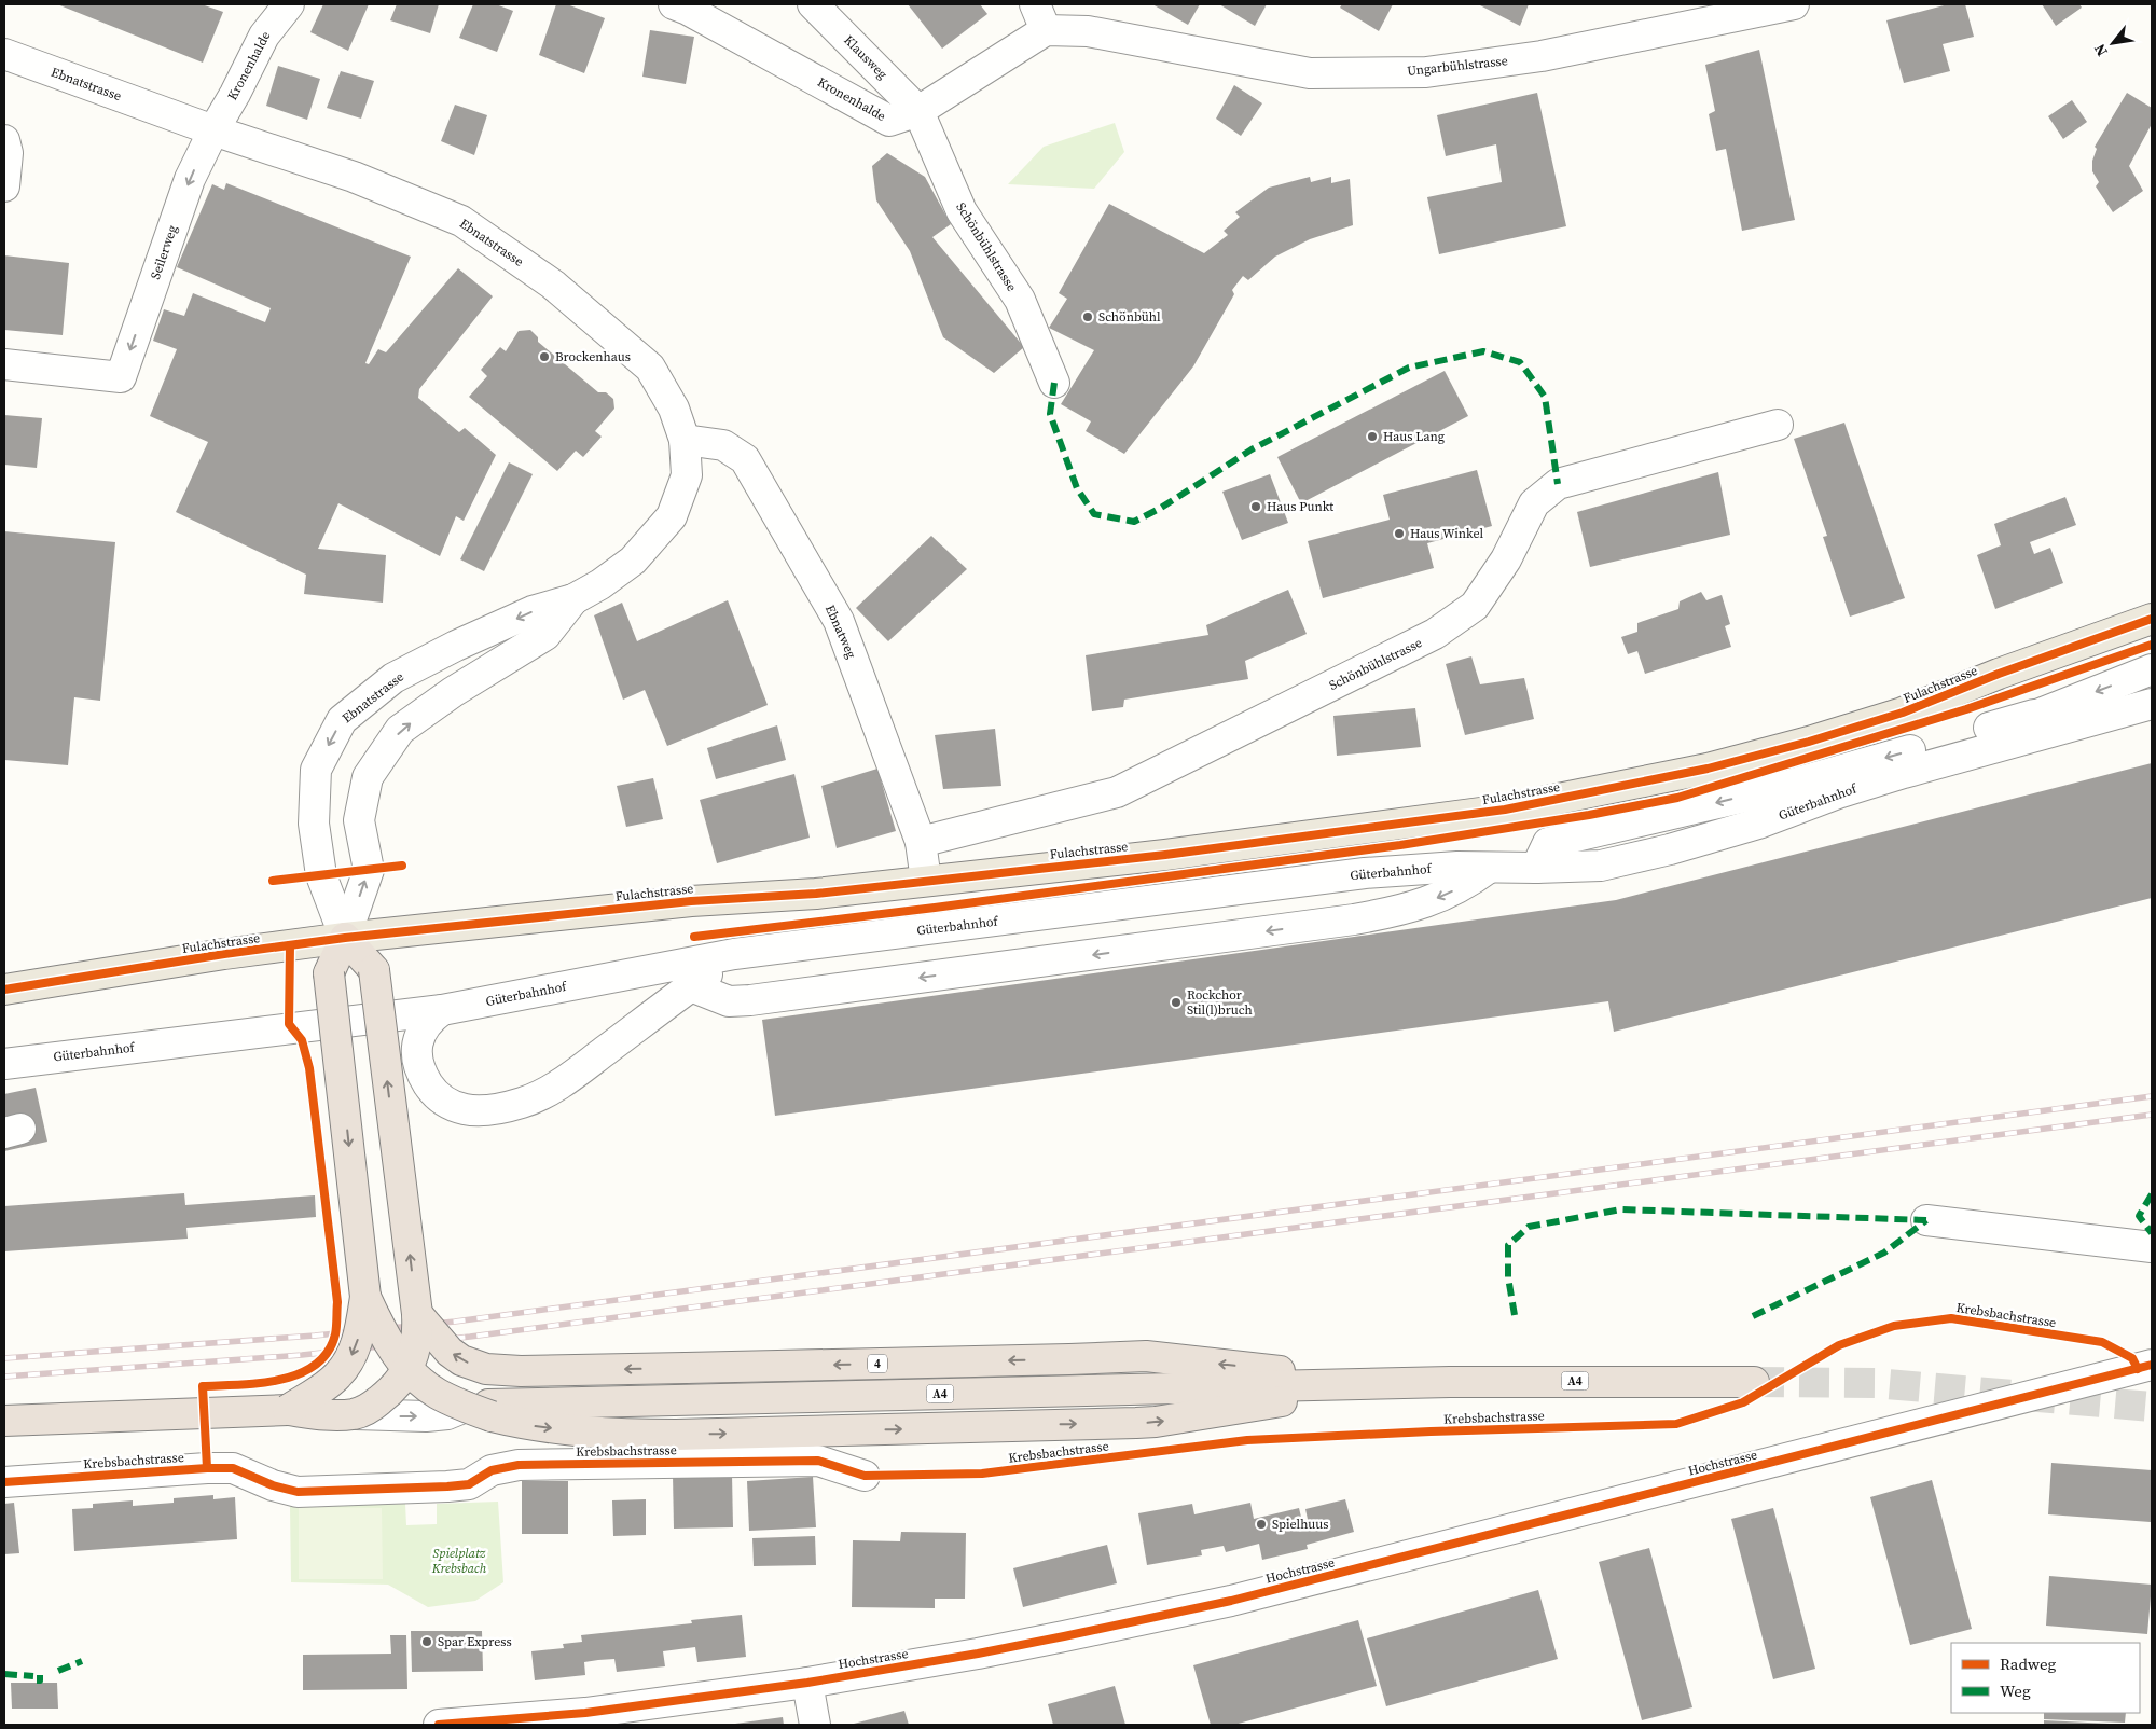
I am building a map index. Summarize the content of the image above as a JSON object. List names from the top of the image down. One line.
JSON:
{"streets":{"highway":["4","A4"],"main road":["Fulachstrasse"],"street":["Klausweg","Kronenhalde","Ungarbühlstrasse","Ebnatstrasse","Schönbühlstrasse","Seilerweg","Ebnatweg","Güterbahnhof","Krebsbachstrasse","Hochstrasse"]},"crossings":[["Klausweg","Kronenhalde"],["Klausweg","Schönbühlstrasse"],["Kronenhalde","Ungarbühlstrasse"],["Kronenhalde","Ebnatstrasse"],["Kronenhalde","Schönbühlstrasse"],["Kronenhalde","Seilerweg"],["Ebnatstrasse","Seilerweg"],["Ebnatstrasse","Ebnatweg"],["Ebnatstrasse","Fulachstrasse"],["Schönbühlstrasse","Ebnatweg"],["Ebnatweg","Fulachstrasse"],["4","A4"]],"one_way":["Seilerweg"],"parks":["Spielplatz Krebsbach"],"places":["Schönbühl","Brockenhaus","Haus Lang","Haus Punkt","Haus Winkel","Rockchor Stil(l)bruch","Spielhuus","Spar Express"],"legend":["Radweg","Weg"],"north":"bottom left"}
